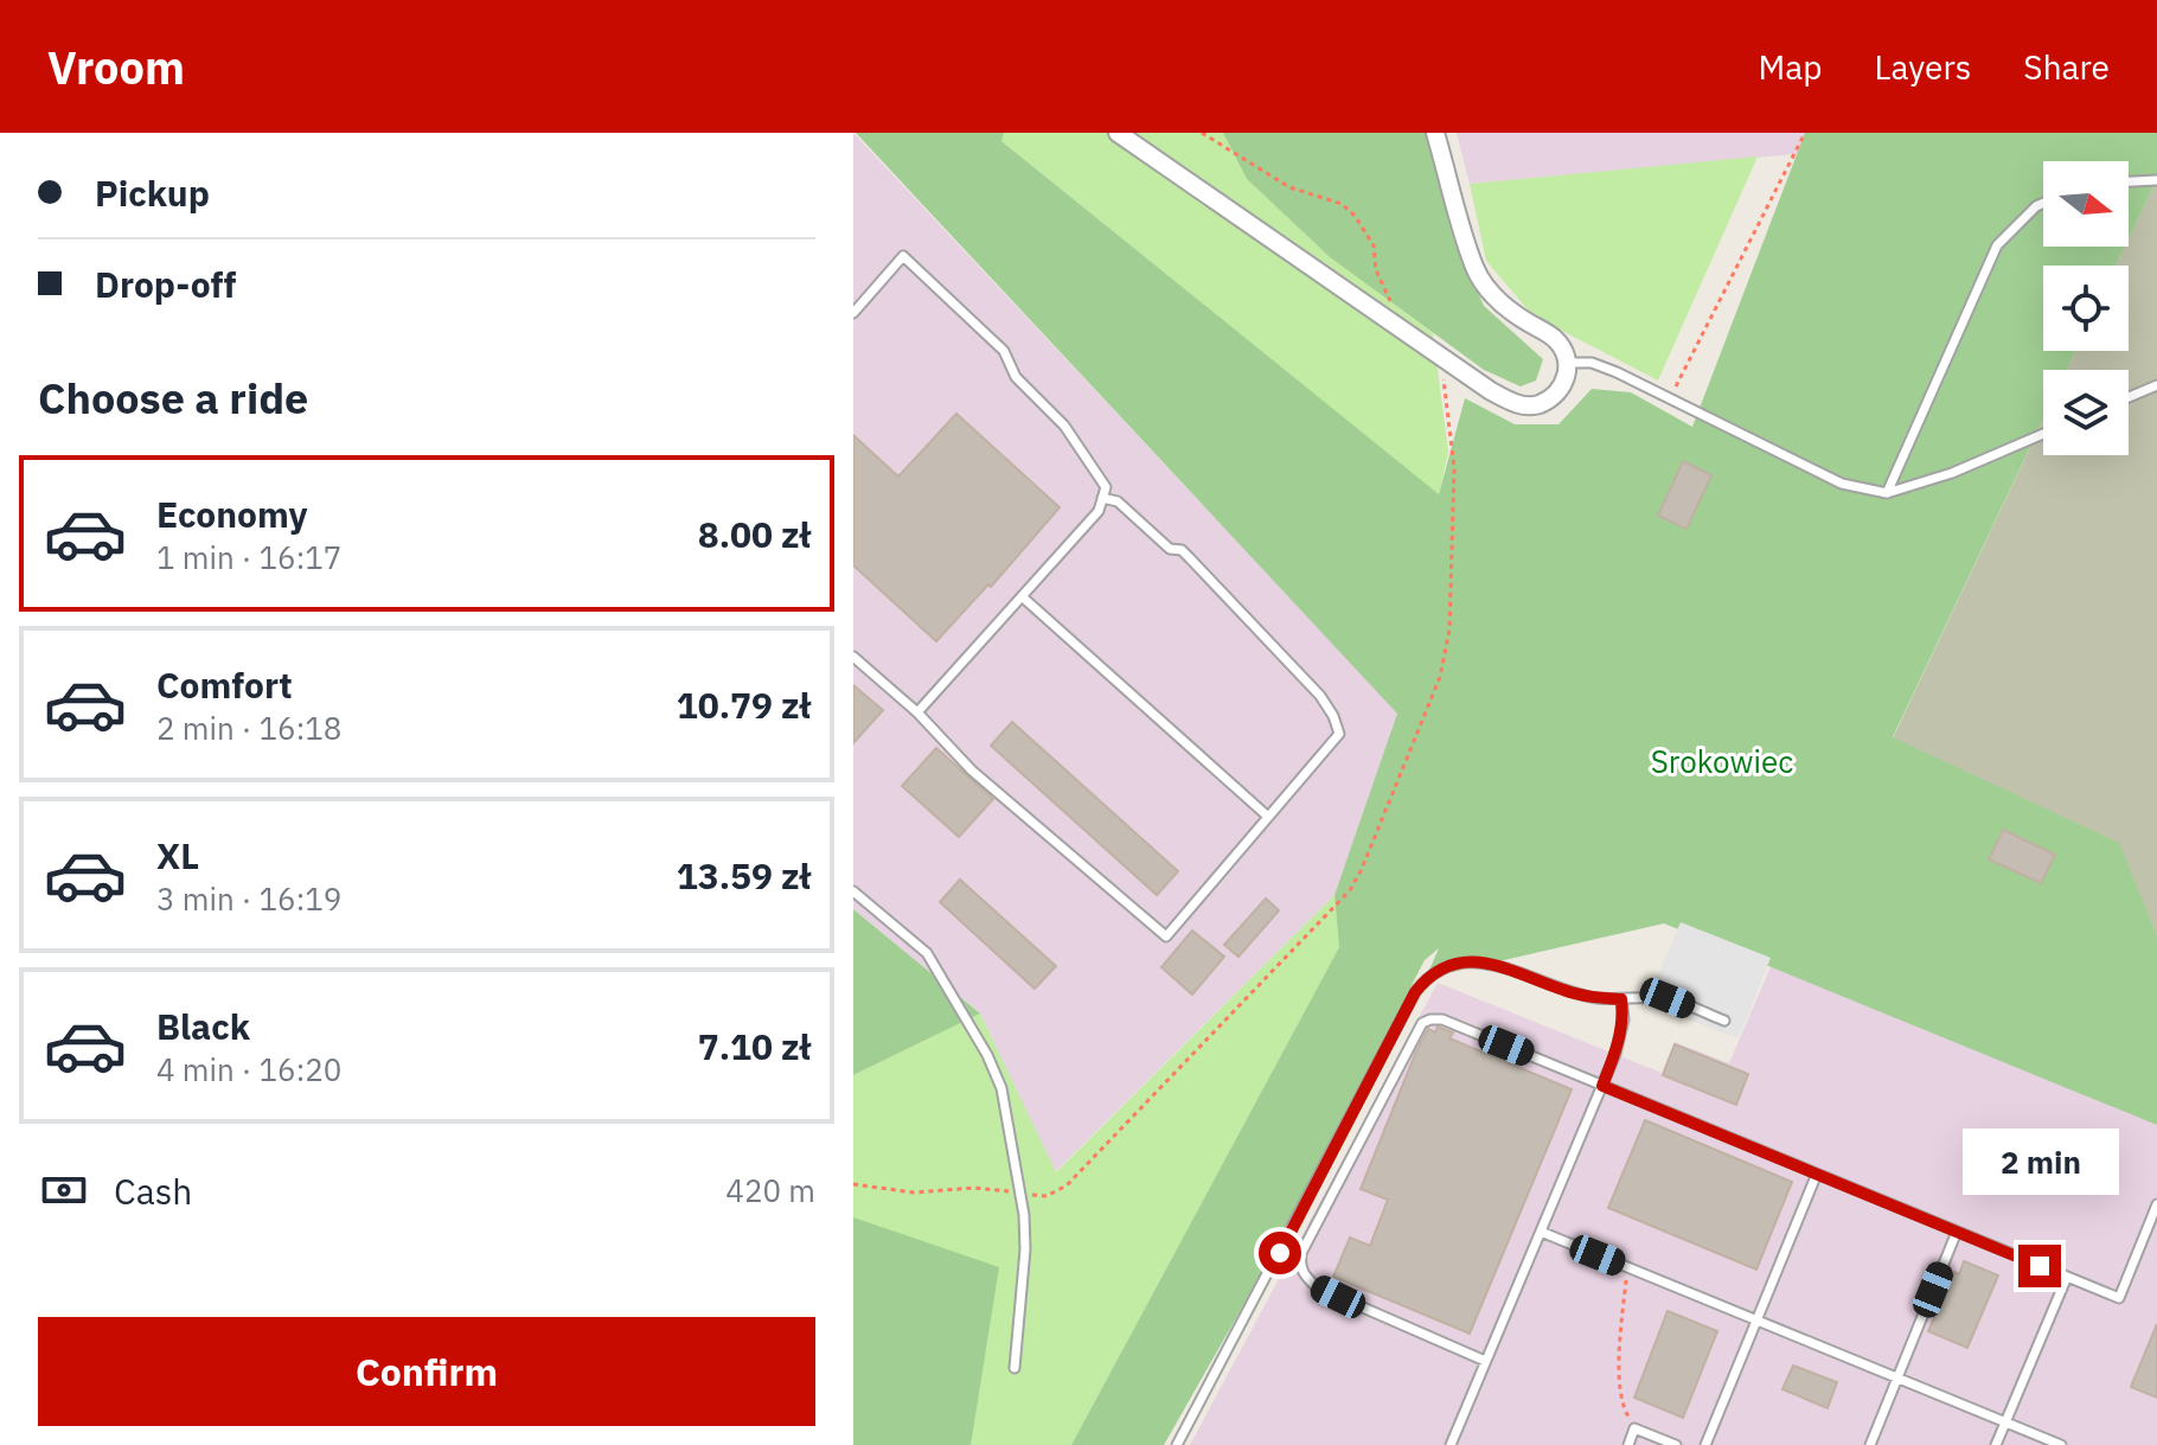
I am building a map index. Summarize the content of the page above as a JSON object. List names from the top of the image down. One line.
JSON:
{"parks":["Srokowiec"],"north":"right","page":{"header":"Vroom","nav":["Map","Layers","Share"],"banner":["Pickup","Drop-off"],"heading":"Choose a ride","list":[{"name":"Economy","note":"1 min · 16:17","value":"8.00 zł"},{"name":"Comfort","note":"2 min · 16:18","value":"10.79 zł"},{"name":"XL","note":"3 min · 16:19","value":"13.59 zł"},{"name":"Black","note":"4 min · 16:20","value":"7.10 zł"}],"bubble":"2 min","pay":["Cash","420 m"],"buttons":"Confirm"}}
